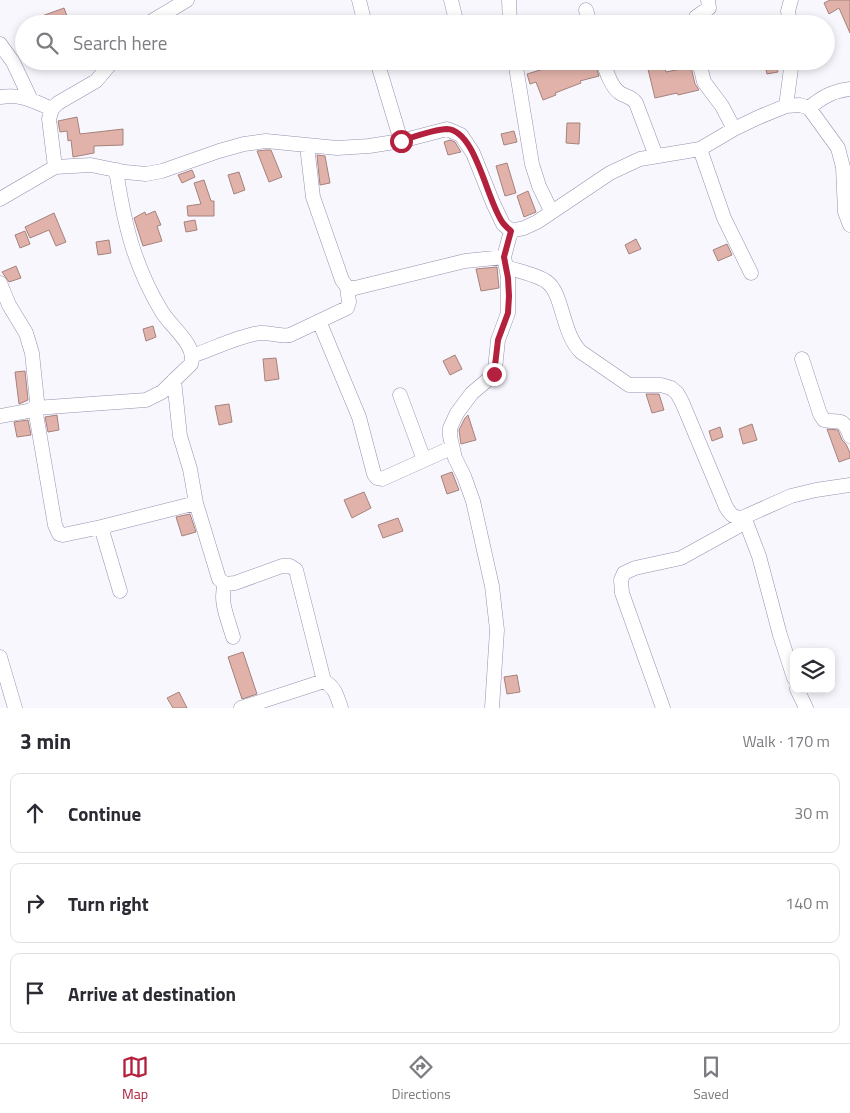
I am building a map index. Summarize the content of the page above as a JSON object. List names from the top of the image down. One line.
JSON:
{"page":{"search":"Search here","heading":["3 min","Walk · 170 m"],"list":[["Continue","30 m"],["Turn right","140 m"],"Arrive at destination"],"nav":["Map","Directions","Saved"]}}
